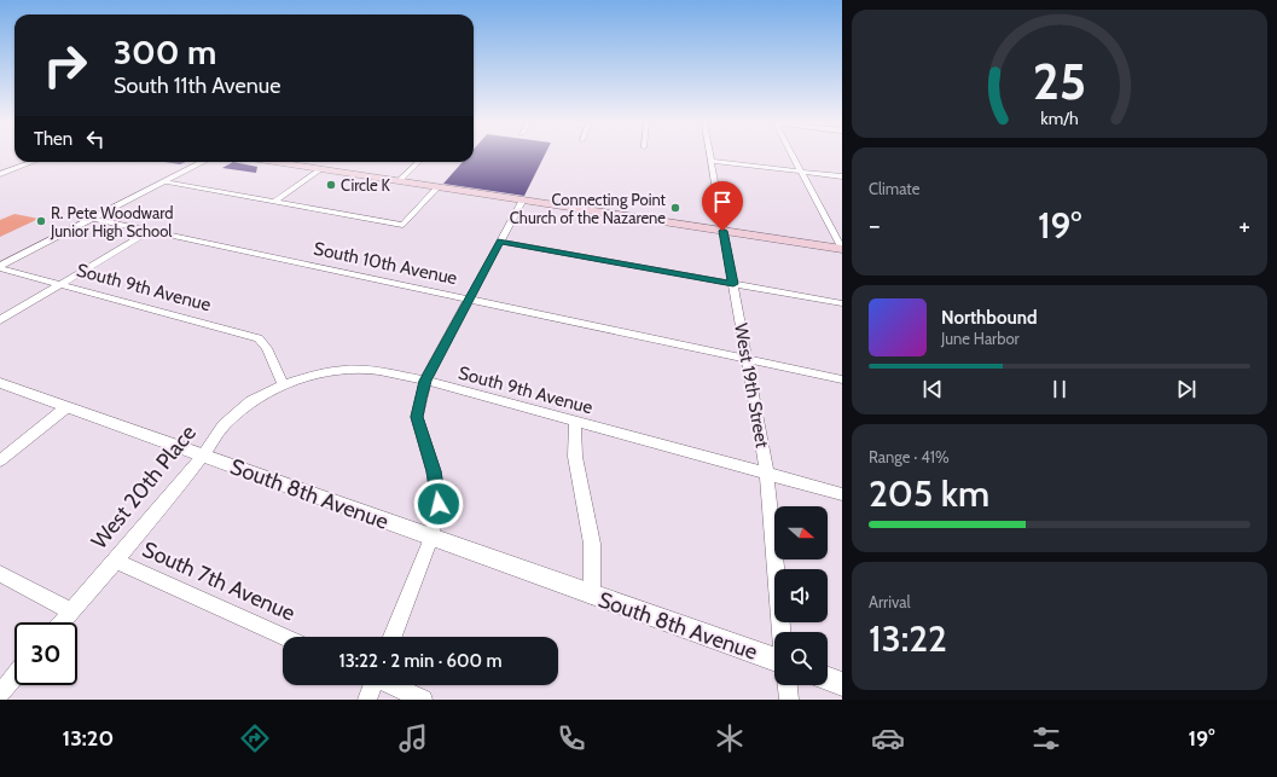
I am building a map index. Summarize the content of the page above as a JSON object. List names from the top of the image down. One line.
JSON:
{"streets":{"street":["South 10th Avenue","South 9th Avenue","West 19th Street","West 20th Place","South 8th Avenue","South 7th Avenue"]},"crossings":[["South 10th Avenue","West 19th Street"],["South 9th Avenue","West 19th Street"],["South 9th Avenue","West 20th Place"],["West 20th Place","South 8th Avenue"],["West 20th Place","South 7th Avenue"]],"places":["Circle K","Connecting Point Church of the Nazarene","R. Pete Woodward Junior High School"],"north":"right","page":{"turn":["300 m","South 11th Avenue"],"then":"Then","tile":["Climate",["Range · 41%","205 km"],["Arrival","13:22"]],"heat":["−","19°","+"],"song":["Northbound","June Harbor"],"limit":"30","trip":"13:22 · 2 min · 600 m","tabs":["13:20","19°"],"gauge":["25","km/h"]}}
